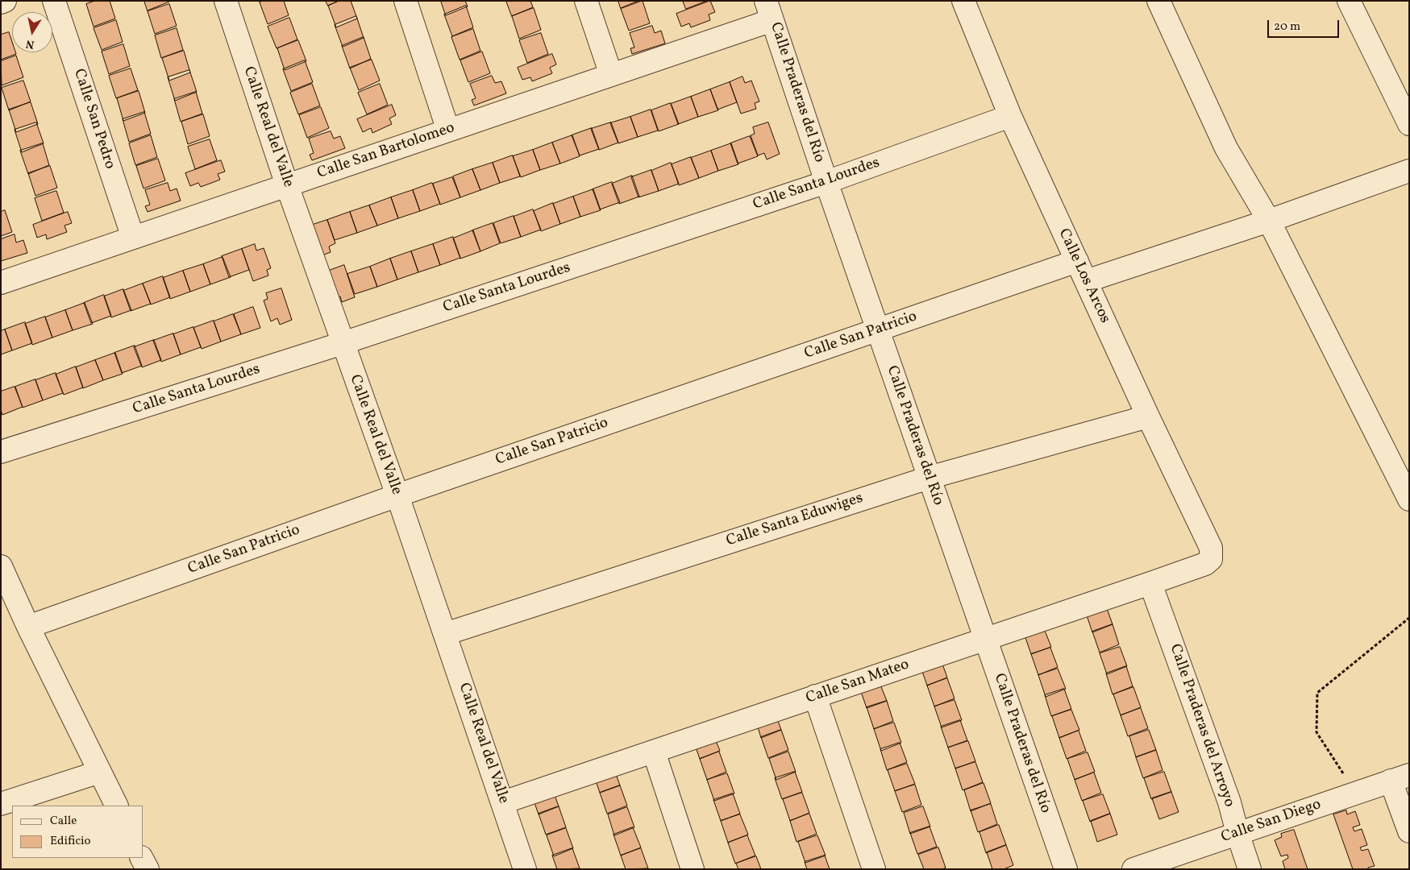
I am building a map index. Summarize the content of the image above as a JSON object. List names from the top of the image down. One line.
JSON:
{"streets":{"street":["Calle Praderas del Río","Calle San Pedro","Calle Real del Valle","Calle San Bartolomeo","Calle Santa Lourdes","Calle Los Arcos","Calle San Patricio","Calle Santa Eduwiges","Calle San Mateo","Calle Praderas del Arroyo","Calle San Diego"]},"crossings":[["Calle Praderas del Río","Calle San Bartolomeo"],["Calle Praderas del Río","Calle Santa Lourdes"],["Calle Praderas del Río","Calle San Patricio"],["Calle Praderas del Río","Calle Santa Eduwiges"],["Calle Praderas del Río","Calle San Mateo"],["Calle San Pedro","Calle San Bartolomeo"],["Calle Real del Valle","Calle San Bartolomeo"],["Calle Real del Valle","Calle Santa Lourdes"],["Calle Real del Valle","Calle San Patricio"],["Calle Real del Valle","Calle Santa Eduwiges"],["Calle Real del Valle","Calle San Mateo"],["Calle Santa Lourdes","Calle Los Arcos"],["Calle Los Arcos","Calle San Patricio"],["Calle Los Arcos","Calle Santa Eduwiges"],["Calle Los Arcos","Calle San Mateo"],["Calle San Mateo","Calle Praderas del Arroyo"],["Calle Praderas del Arroyo","Calle San Diego"]],"legend":["Calle","Edificio"],"scale_bar":"20 m","north":"bottom"}
